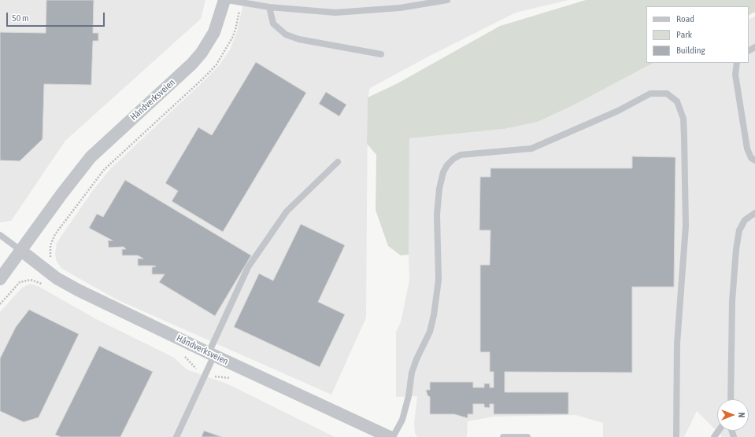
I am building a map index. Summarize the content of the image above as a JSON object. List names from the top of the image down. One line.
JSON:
{"streets":{"street":["Håndverksveien"]},"legend":["Road","Park","Building"],"scale_bar":"50 m","north":"right"}
